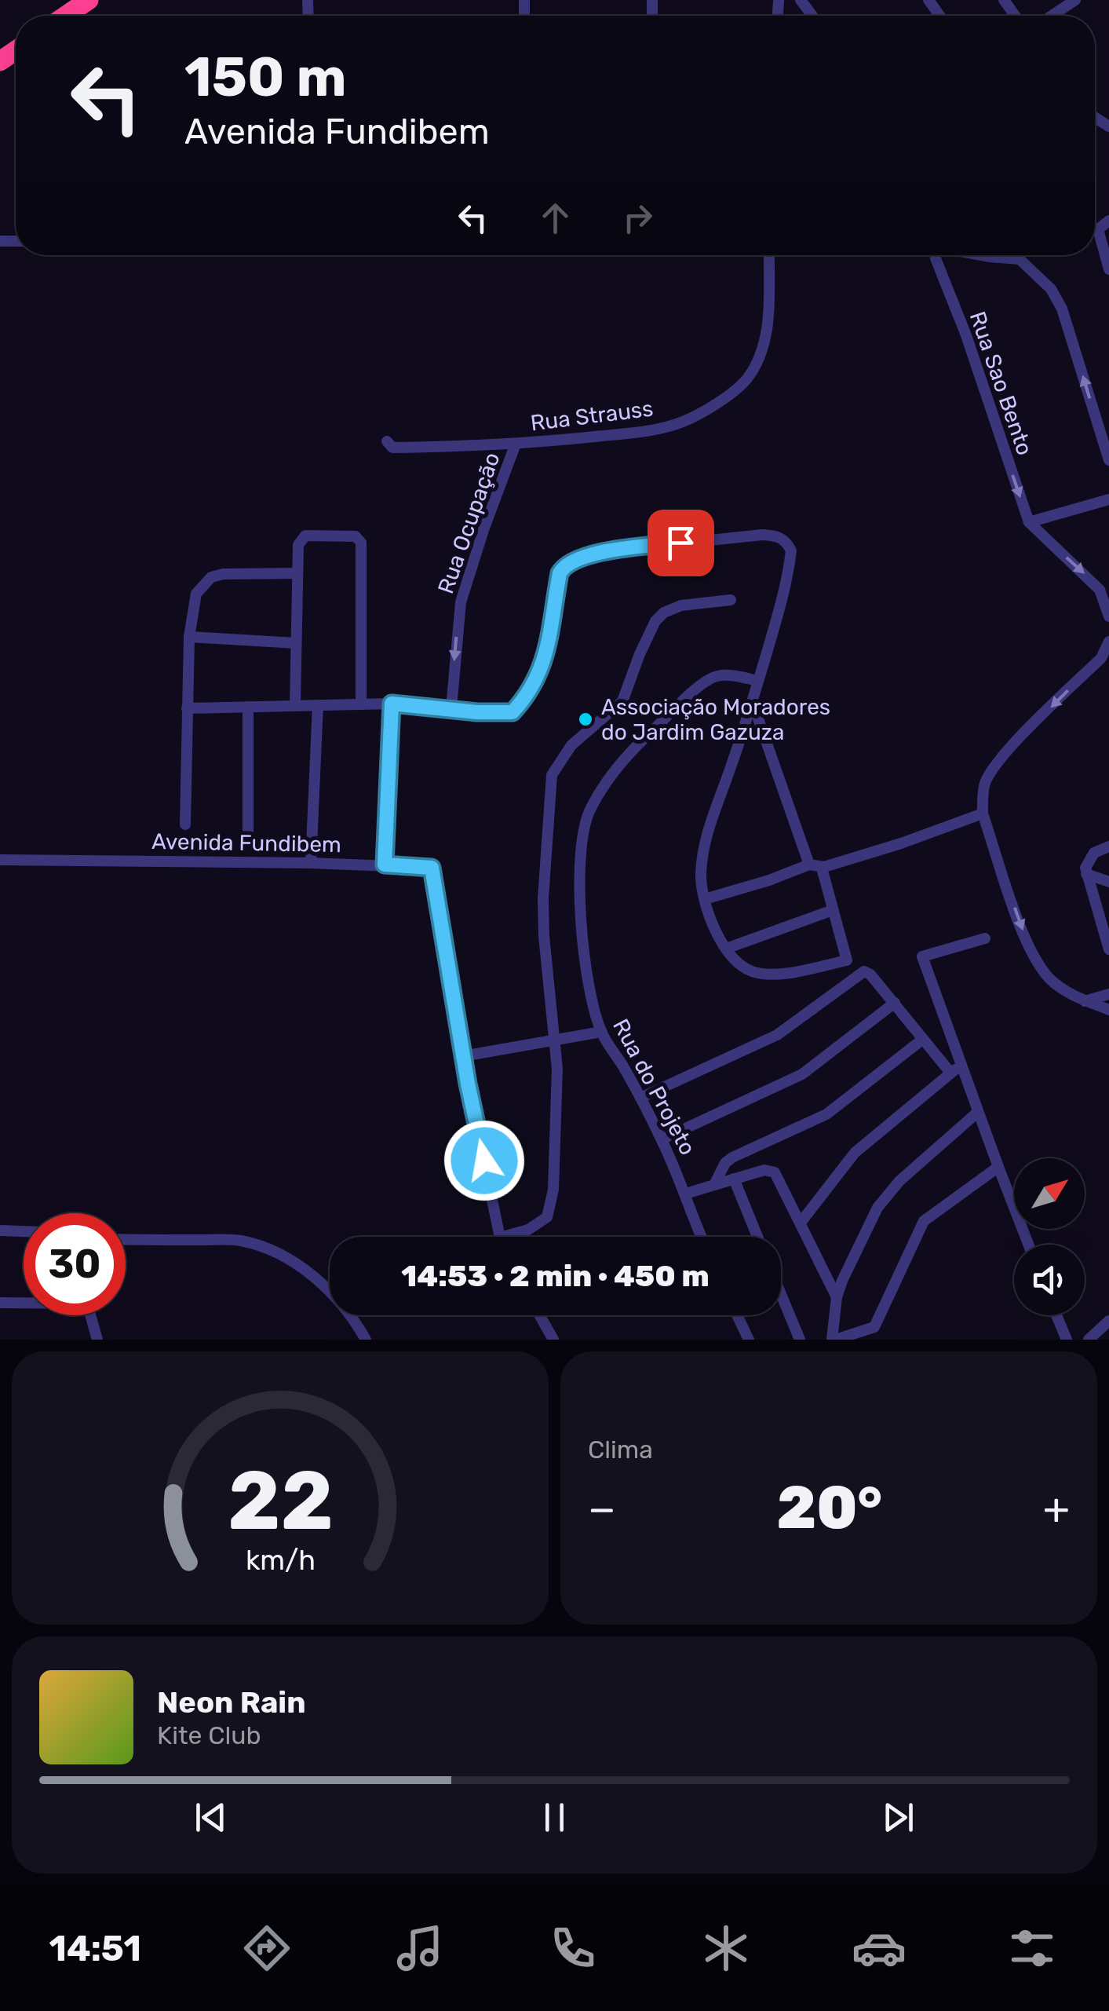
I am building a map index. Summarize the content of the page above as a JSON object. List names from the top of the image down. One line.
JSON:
{"streets":{"street":["Rua Sao Bento","Rua Strauss","Rua Ocupação","Avenida Fundibem","Rua do Projeto"]},"crossings":[["Rua Strauss","Rua Ocupação"]],"one_way":["Rua Sao Bento","Rua Ocupação"],"places":["Associação Moradores do Jardim Gazuza"],"north":"top right","page":{"turn":["150 m","Avenida Fundibem"],"limit":"30","trip":"14:53 · 2 min · 450 m","tile":"Clima","heat":["−","20°","+"],"song":["Neon Rain","Kite Club"],"tabs":"14:51","gauge":["22","km/h"]}}
